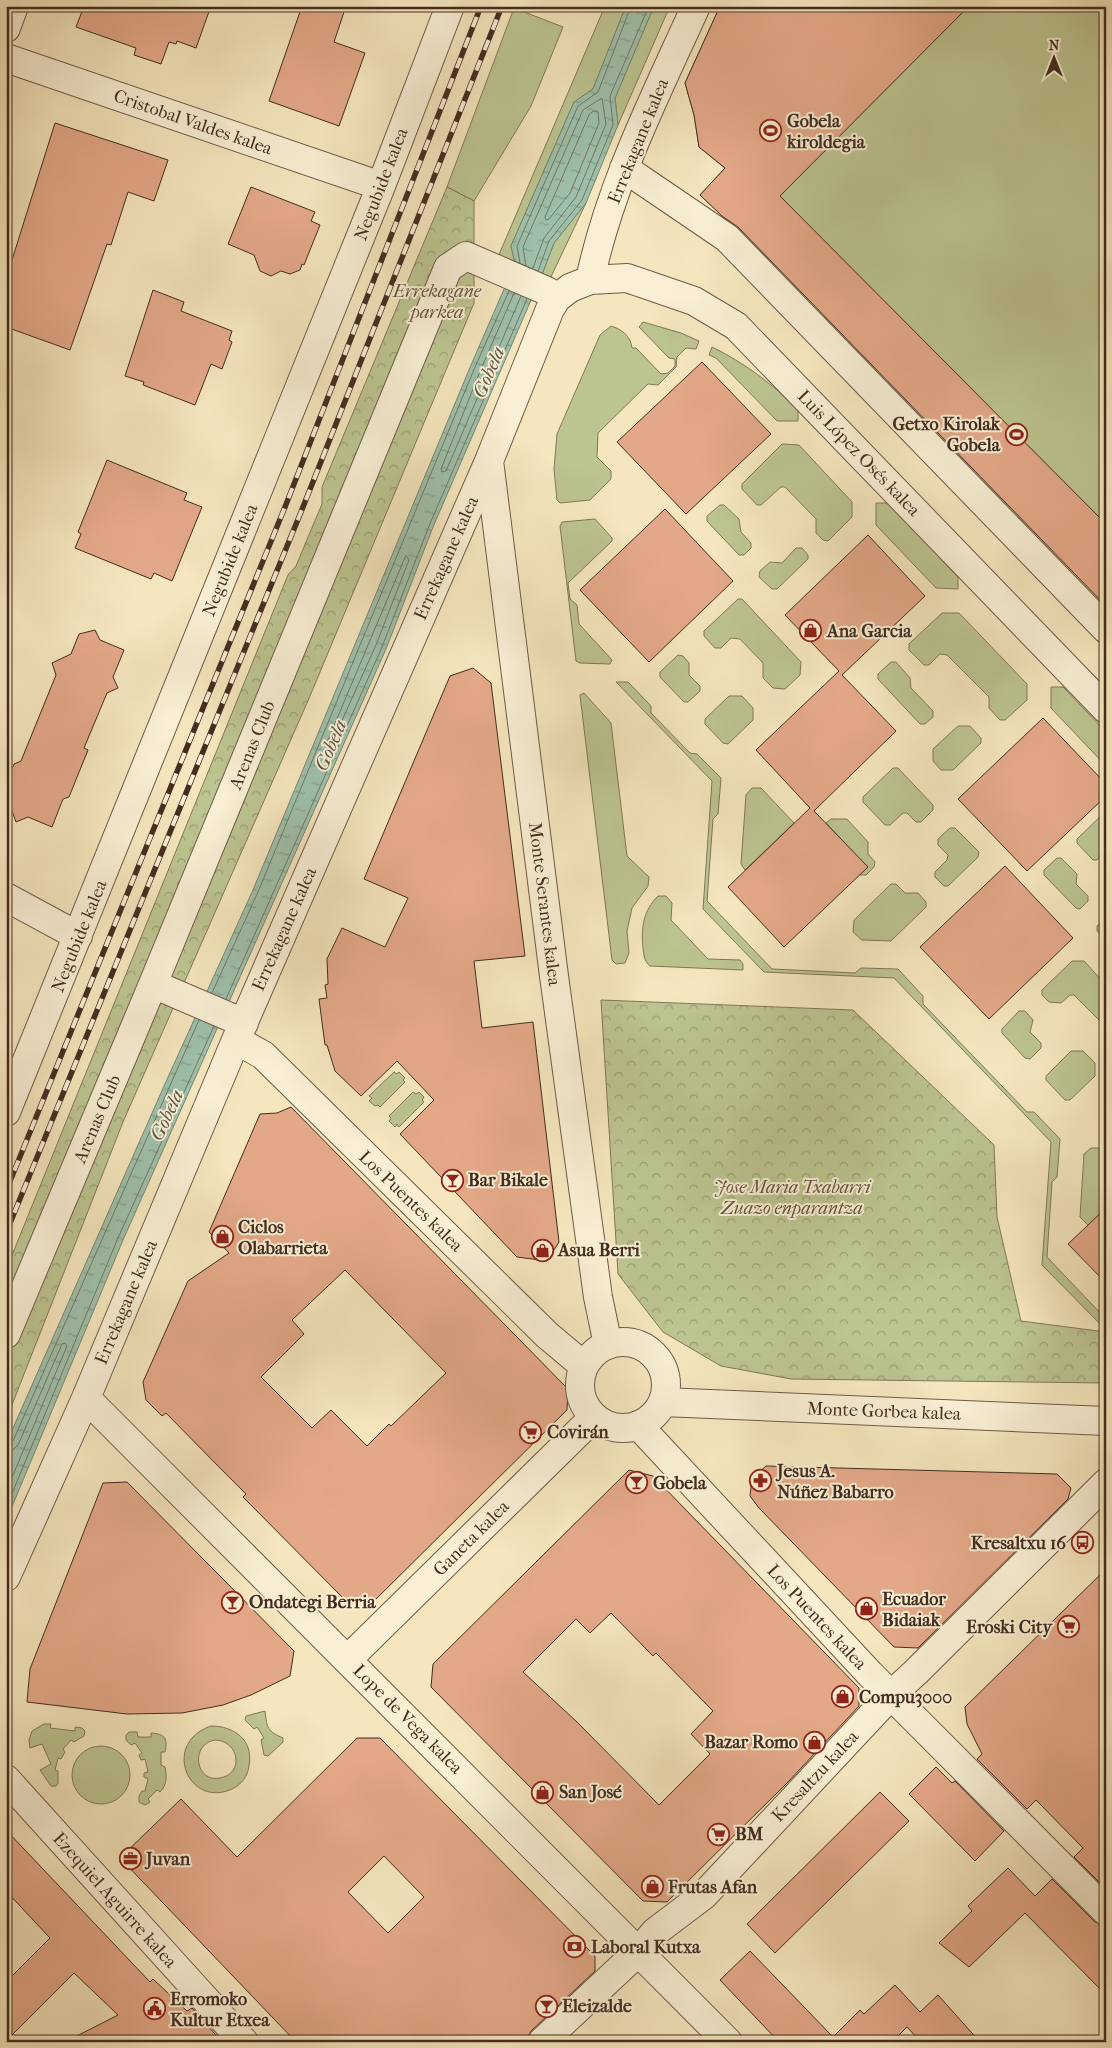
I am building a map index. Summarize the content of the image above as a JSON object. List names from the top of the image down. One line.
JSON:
{"streets":{"street":["Cristobal Valdes kalea","Errekagane kalea","Negubide kalea","Luis López Osés kalea","Arenas Club","Monte Serantes kalea","Los Puentes kalea","Monte Gorbea kalea","Ganeta kalea","Lope de Vega kalea","Kresaltzu kalea","Ezequiel Aguirre kalea"]},"crossings":[["Cristobal Valdes kalea","Negubide kalea"],["Errekagane kalea","Luis López Osés kalea"],["Errekagane kalea","Arenas Club"],["Errekagane kalea","Monte Serantes kalea"],["Errekagane kalea","Los Puentes kalea"],["Errekagane kalea","Lope de Vega kalea"],["Luis López Osés kalea","Arenas Club"],["Arenas Club","Los Puentes kalea"],["Monte Serantes kalea","Los Puentes kalea"],["Monte Serantes kalea","Monte Gorbea kalea"],["Monte Serantes kalea","Ganeta kalea"],["Los Puentes kalea","Monte Gorbea kalea"],["Los Puentes kalea","Ganeta kalea"],["Los Puentes kalea","Kresaltzu kalea"],["Monte Gorbea kalea","Ganeta kalea"],["Ganeta kalea","Lope de Vega kalea"],["Lope de Vega kalea","Kresaltzu kalea"]],"water":["Gobela"],"parks":["Errekagane parkea","Jose Maria Txabarri Zuazo enparantza"],"places":{"sports":["Gobela kiroldegia","Getxo Kirolak Gobela"],"shop":["Ana Garcia","Ciclos Olabarrieta","Asua Berri","Ecuador Bidaiak","Compu3000","Bazar Romo","San José","Frutas Afan"],"bar":["Bar Bikale","Gobela","Ondategi Berria","Eleizalde"],"supermarket":["Covirán","Eroski City","BM"],"pharmacy":["Jesus A. Núñez Babarro"],"bus stop":["Kresaltxu 16"],"office":["Juvan"],"bank":["Laboral Kutxa"],"public building":["Erromoko Kultur Etxea"]},"north":"top"}
